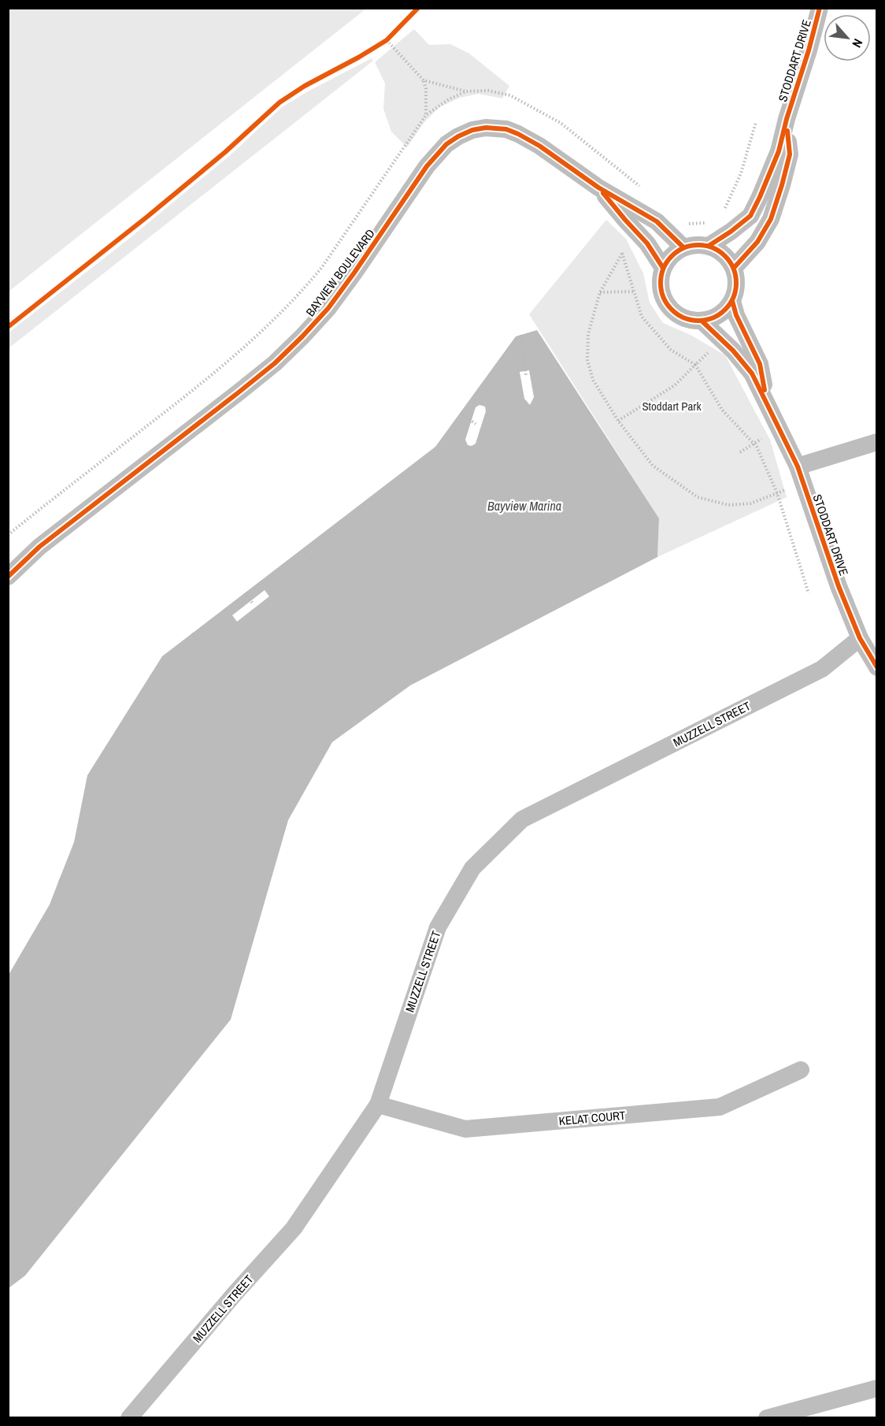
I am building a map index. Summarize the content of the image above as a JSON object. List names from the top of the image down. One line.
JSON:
{"streets":{"street":["STODDART DRIVE","BAYVIEW BOULEVARD","MUZZELL STREET","KELAT COURT"]},"crossings":[["STODDART DRIVE","BAYVIEW BOULEVARD"],["STODDART DRIVE","MUZZELL STREET"],["MUZZELL STREET","KELAT COURT"]],"water":["Bayview Marina"],"parks":["Stoddart Park"],"north":"bottom right"}
